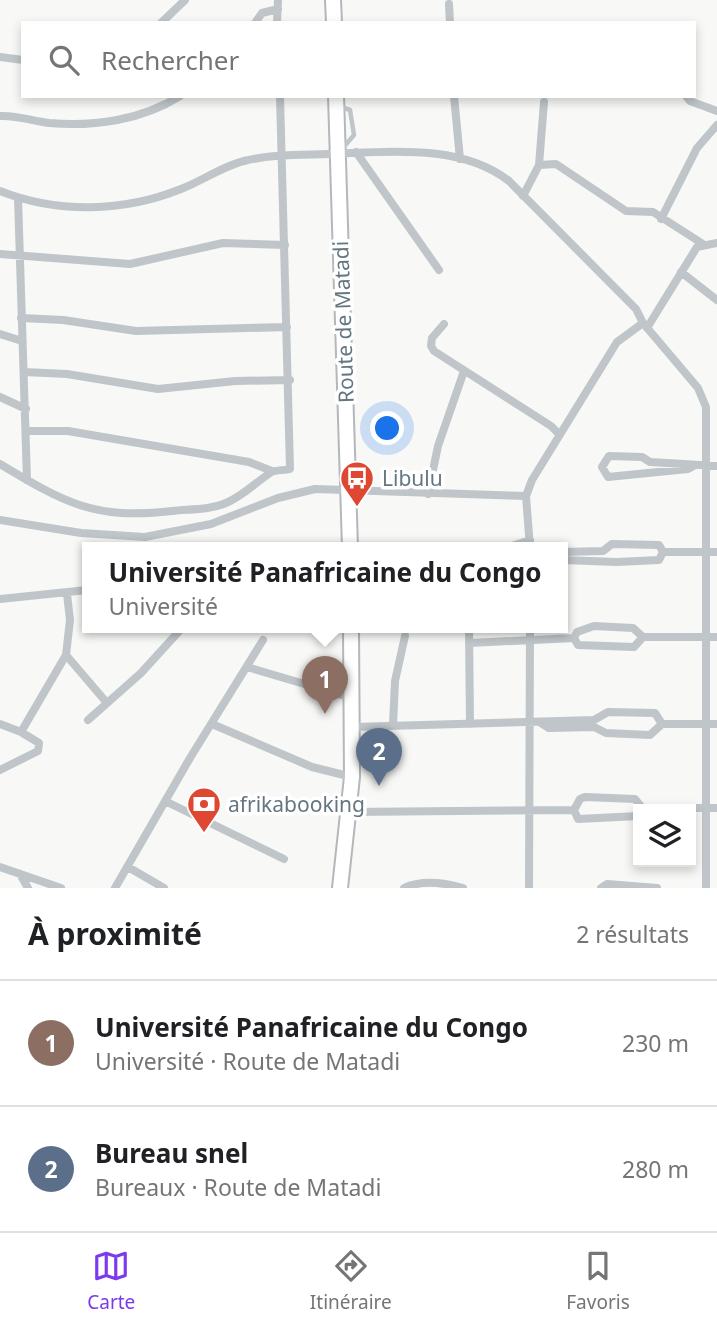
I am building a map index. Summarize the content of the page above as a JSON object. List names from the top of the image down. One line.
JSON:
{"streets":{"highway":["Route de Matadi"]},"places":{"bus stop":["Libulu"],"bank":["afrikabooking"]},"page":{"search":"Rechercher","popup":["Université Panafricaine du Congo","Université"],"pins":["1","2"],"heading":["À proximité","2 résultats"],"list":[{"mark":"1","name":"Université Panafricaine du Congo","note":"Université · Route de Matadi","value":"230 m"},{"mark":"2","name":"Bureau snel","note":"Bureaux · Route de Matadi","value":"280 m"}],"nav":["Carte","Itinéraire","Favoris"]}}
